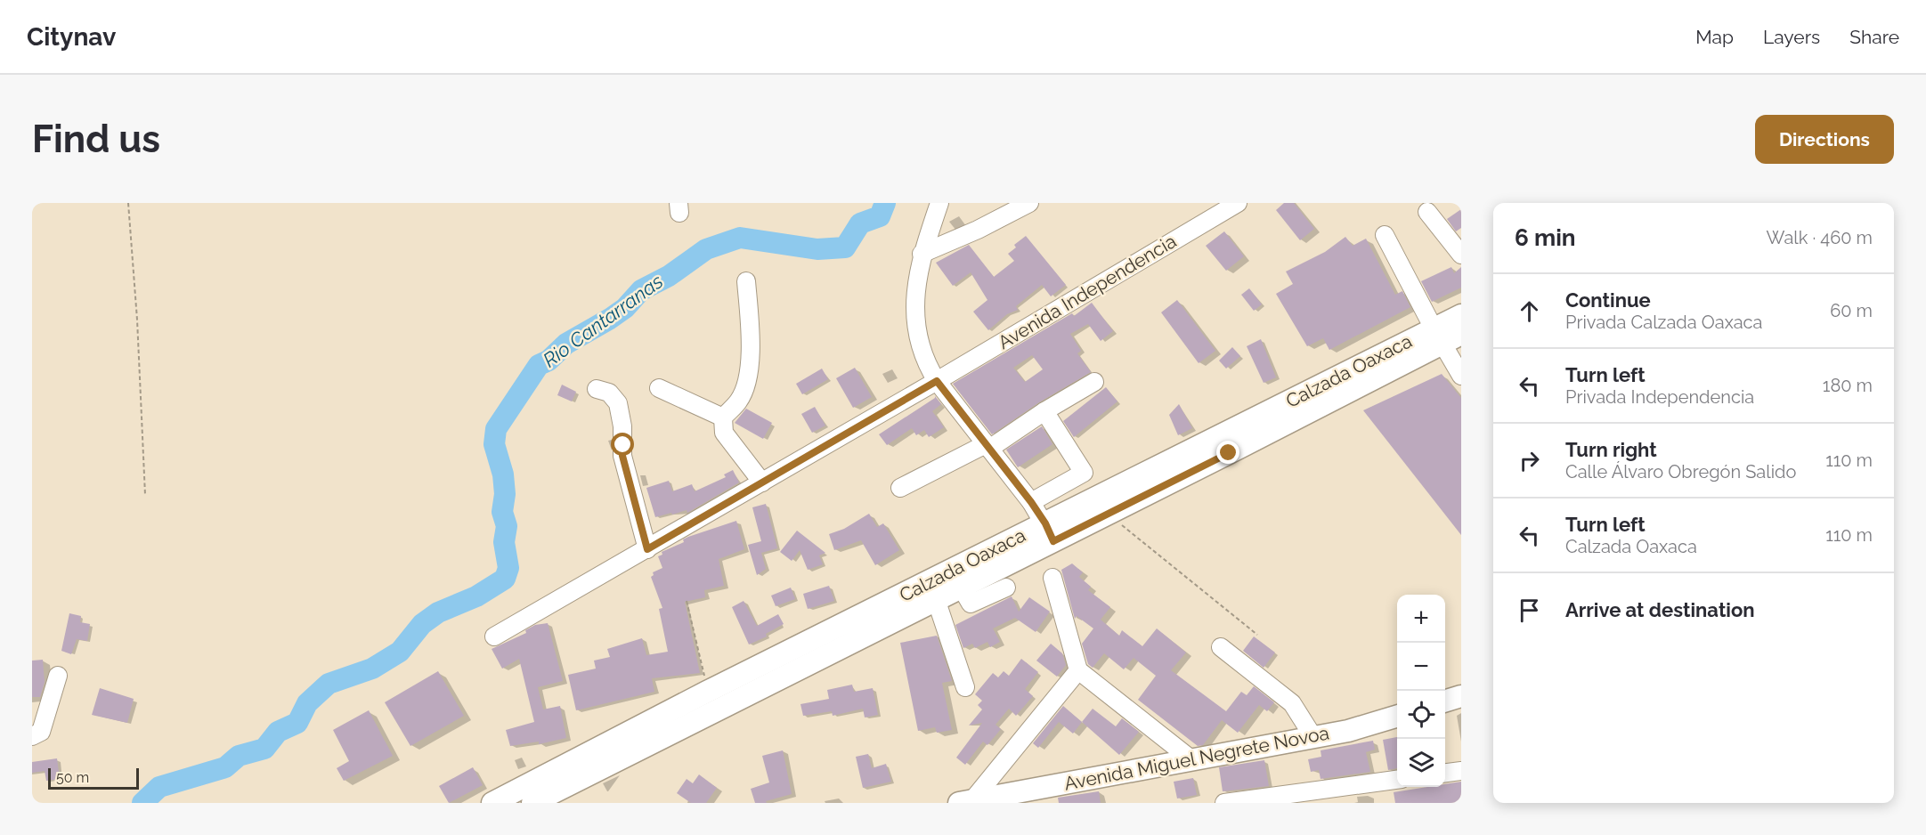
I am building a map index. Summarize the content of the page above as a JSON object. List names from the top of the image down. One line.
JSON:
{"streets":{"main road":["Calzada Oaxaca","Avenida Miguel Negrete Novoa"],"street":["Avenida Independencia"]},"water":["Rio Cantarranas"],"scale_bar":"50 m","page":{"header":"Citynav","nav":["Map","Layers","Share"],"buttons":"Directions","title":"Find us","heading":["6 min","Walk · 460 m"],"list":[["Continue","Privada Calzada Oaxaca","60 m"],["Turn left","Privada Independencia","180 m"],["Turn right","Calle Álvaro Obregón Salido","110 m"],["Turn left","Calzada Oaxaca","110 m"],"Arrive at destination"],"map_buttons":["+","−"],"scale":"50 m"}}
